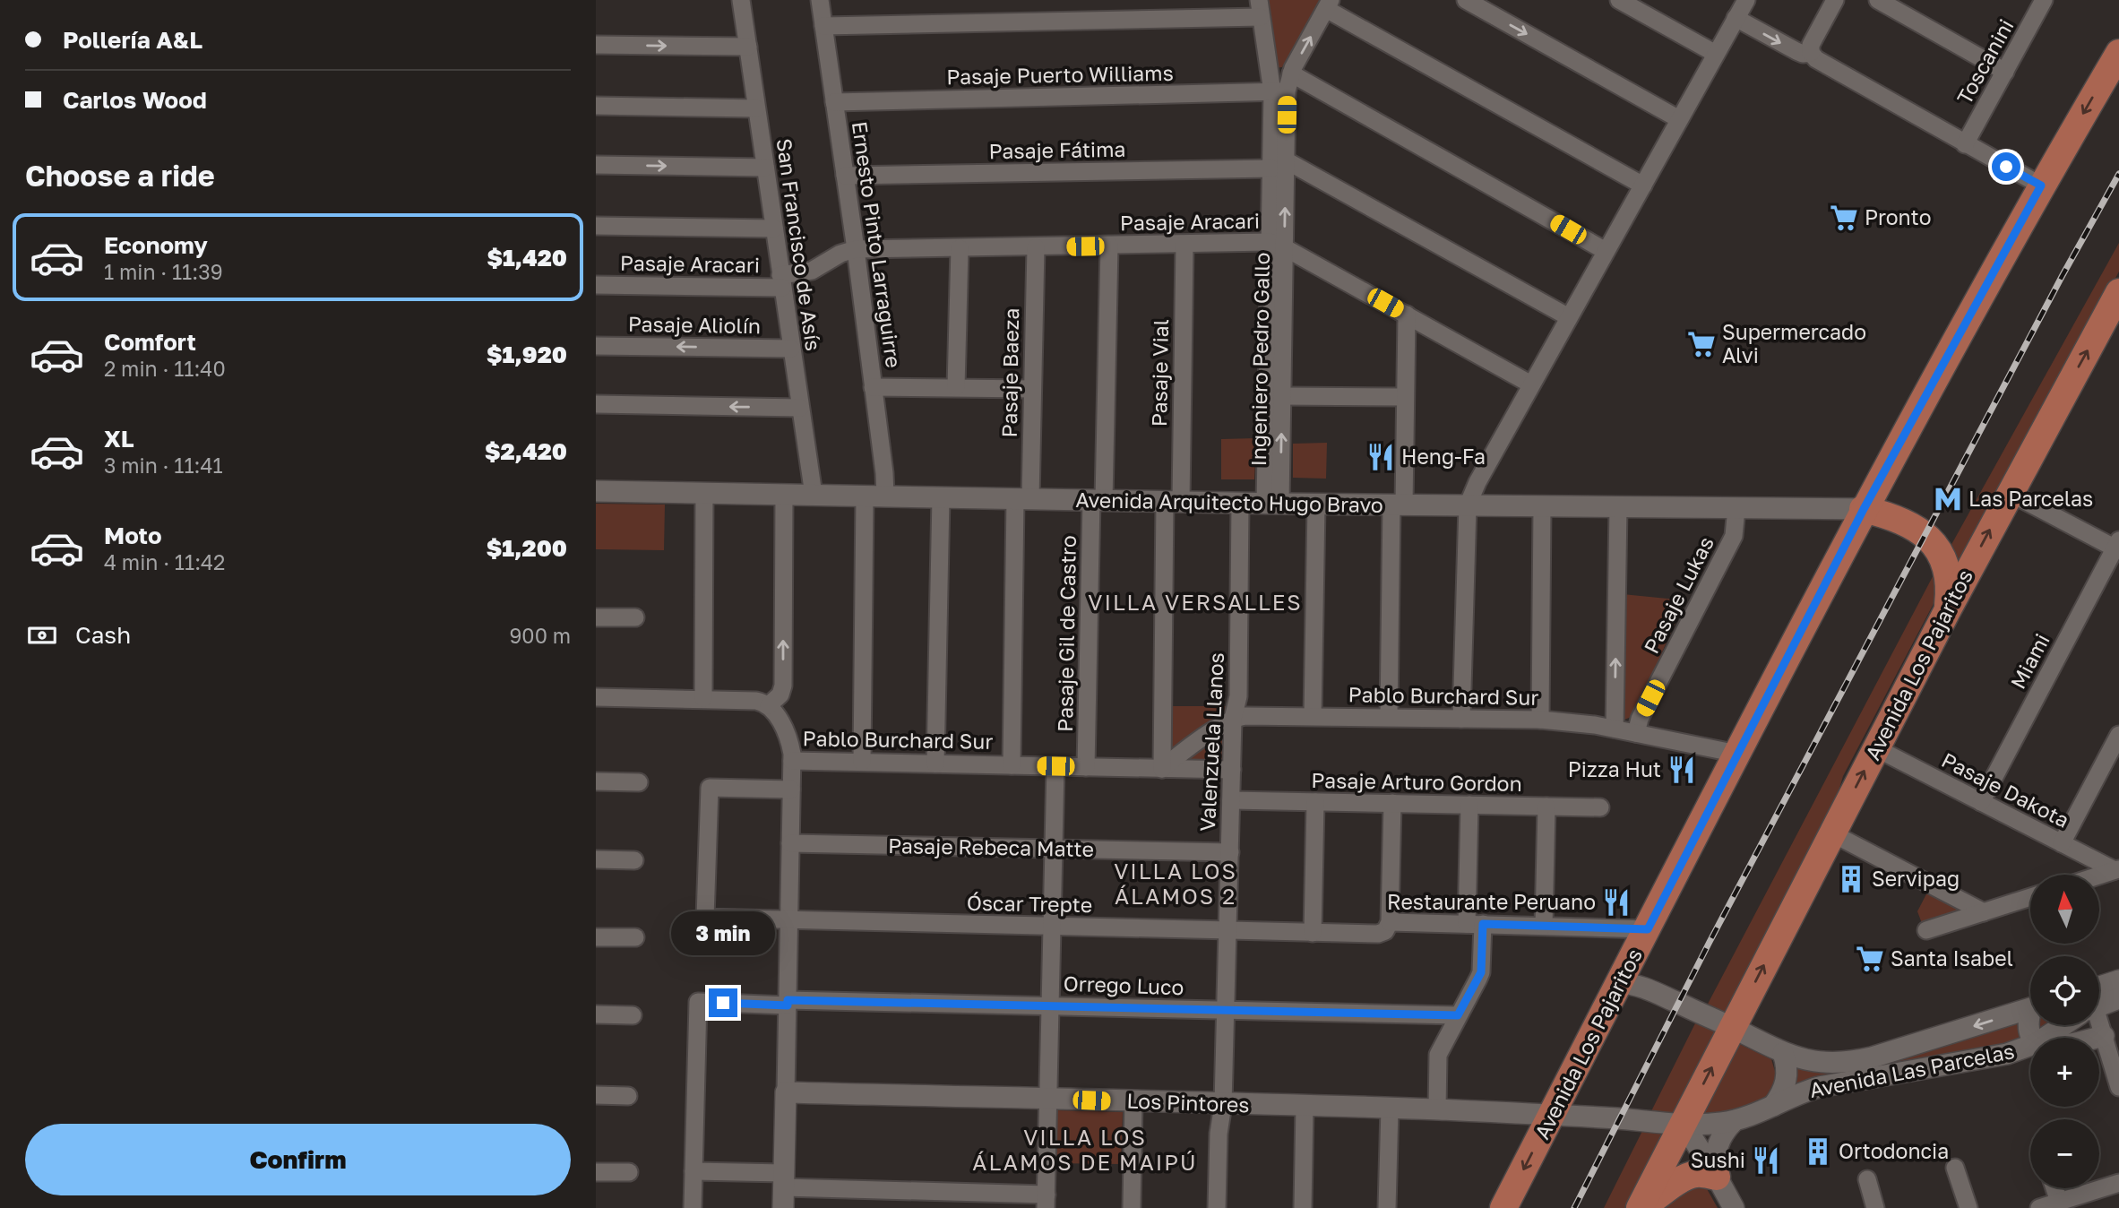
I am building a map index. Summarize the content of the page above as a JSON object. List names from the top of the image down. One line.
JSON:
{"streets":{"main road":["Avenida Los Pajaritos"],"street":["Toscanini","Pasaje Puerto Williams","Pasaje Fátima","Pasaje Aracari","San Francisco de Asís","Ernesto Pinto Larraguirre","Pasaje Aliolín","Ingeniero Pedro Gallo","Pasaje Baeza","Pasaje Vial","Avenida Arquitecto Hugo Bravo","Pasaje Lukas","Pasaje Gil de Castro","Miami","Pablo Burchard Sur","Valenzuela Llanos","Pasaje Arturo Gordon","Pasaje Dakota","Pasaje Rebeca Matte","Óscar Trepte","Orrego Luco","Avenida Las Parcelas","Los Pintores"]},"crossings":[["Pasaje Puerto Williams","Ernesto Pinto Larraguirre"],["Pasaje Puerto Williams","Ingeniero Pedro Gallo"],["Pasaje Fátima","Ernesto Pinto Larraguirre"],["Pasaje Fátima","Ingeniero Pedro Gallo"],["Pasaje Aracari","San Francisco de Asís"],["Pasaje Aracari","Ernesto Pinto Larraguirre"],["Pasaje Aracari","Ingeniero Pedro Gallo"],["Pasaje Aracari","Pasaje Baeza"],["Pasaje Aracari","Pasaje Vial"],["Pasaje Aracari","Pasaje Gil de Castro"],["San Francisco de Asís","Pasaje Aliolín"],["San Francisco de Asís","Avenida Arquitecto Hugo Bravo"],["Ernesto Pinto Larraguirre","Avenida Arquitecto Hugo Bravo"],["Ingeniero Pedro Gallo","Avenida Arquitecto Hugo Bravo"],["Pasaje Baeza","Avenida Arquitecto Hugo Bravo"],["Pasaje Baeza","Pablo Burchard Sur"],["Pasaje Vial","Avenida Arquitecto Hugo Bravo"],["Pasaje Vial","Pablo Burchard Sur"],["Avenida Arquitecto Hugo Bravo","Pasaje Lukas"],["Avenida Arquitecto Hugo Bravo","Pasaje Gil de Castro"],["Avenida Arquitecto Hugo Bravo","Avenida Los Pajaritos"],["Avenida Arquitecto Hugo Bravo","Valenzuela Llanos"],["Pasaje Lukas","Pablo Burchard Sur"],["Pasaje Gil de Castro","Pablo Burchard Sur"],["Miami","Pasaje Dakota"],["Avenida Los Pajaritos","Pablo Burchard Sur"],["Avenida Los Pajaritos","Pasaje Dakota"],["Avenida Los Pajaritos","Óscar Trepte"],["Avenida Los Pajaritos","Avenida Las Parcelas"],["Avenida Los Pajaritos","Los Pintores"],["Pablo Burchard Sur","Valenzuela Llanos"],["Valenzuela Llanos","Pasaje Arturo Gordon"],["Valenzuela Llanos","Pasaje Rebeca Matte"],["Valenzuela Llanos","Óscar Trepte"],["Valenzuela Llanos","Orrego Luco"],["Valenzuela Llanos","Los Pintores"],["Avenida Las Parcelas","Los Pintores"]],"districts":["VILLA VERSALLES","VILLA LOS ÁLAMOS 2","VILLA LOS ÁLAMOS DE MAIPÚ"],"places":{"supermarket":["Pronto","Supermercado Alvi","Santa Isabel"],"restaurant":["Heng-Fa","Pizza Hut","Restaurante Peruano","Sushi"],"metro station":["Las Parcelas"],"building":["Servipag","Ortodoncia"]},"north":"top","page":{"banner":["Pollería A&L","Carlos Wood"],"heading":"Choose a ride","list":[{"name":"Economy","note":"1 min · 11:39","value":"$1,420"},{"name":"Comfort","note":"2 min · 11:40","value":"$1,920"},{"name":"XL","note":"3 min · 11:41","value":"$2,420"},{"name":"Moto","note":"4 min · 11:42","value":"$1,200"}],"pay":["Cash","900 m"],"map_buttons":["+","−"],"bubble":"3 min","buttons":"Confirm"}}
